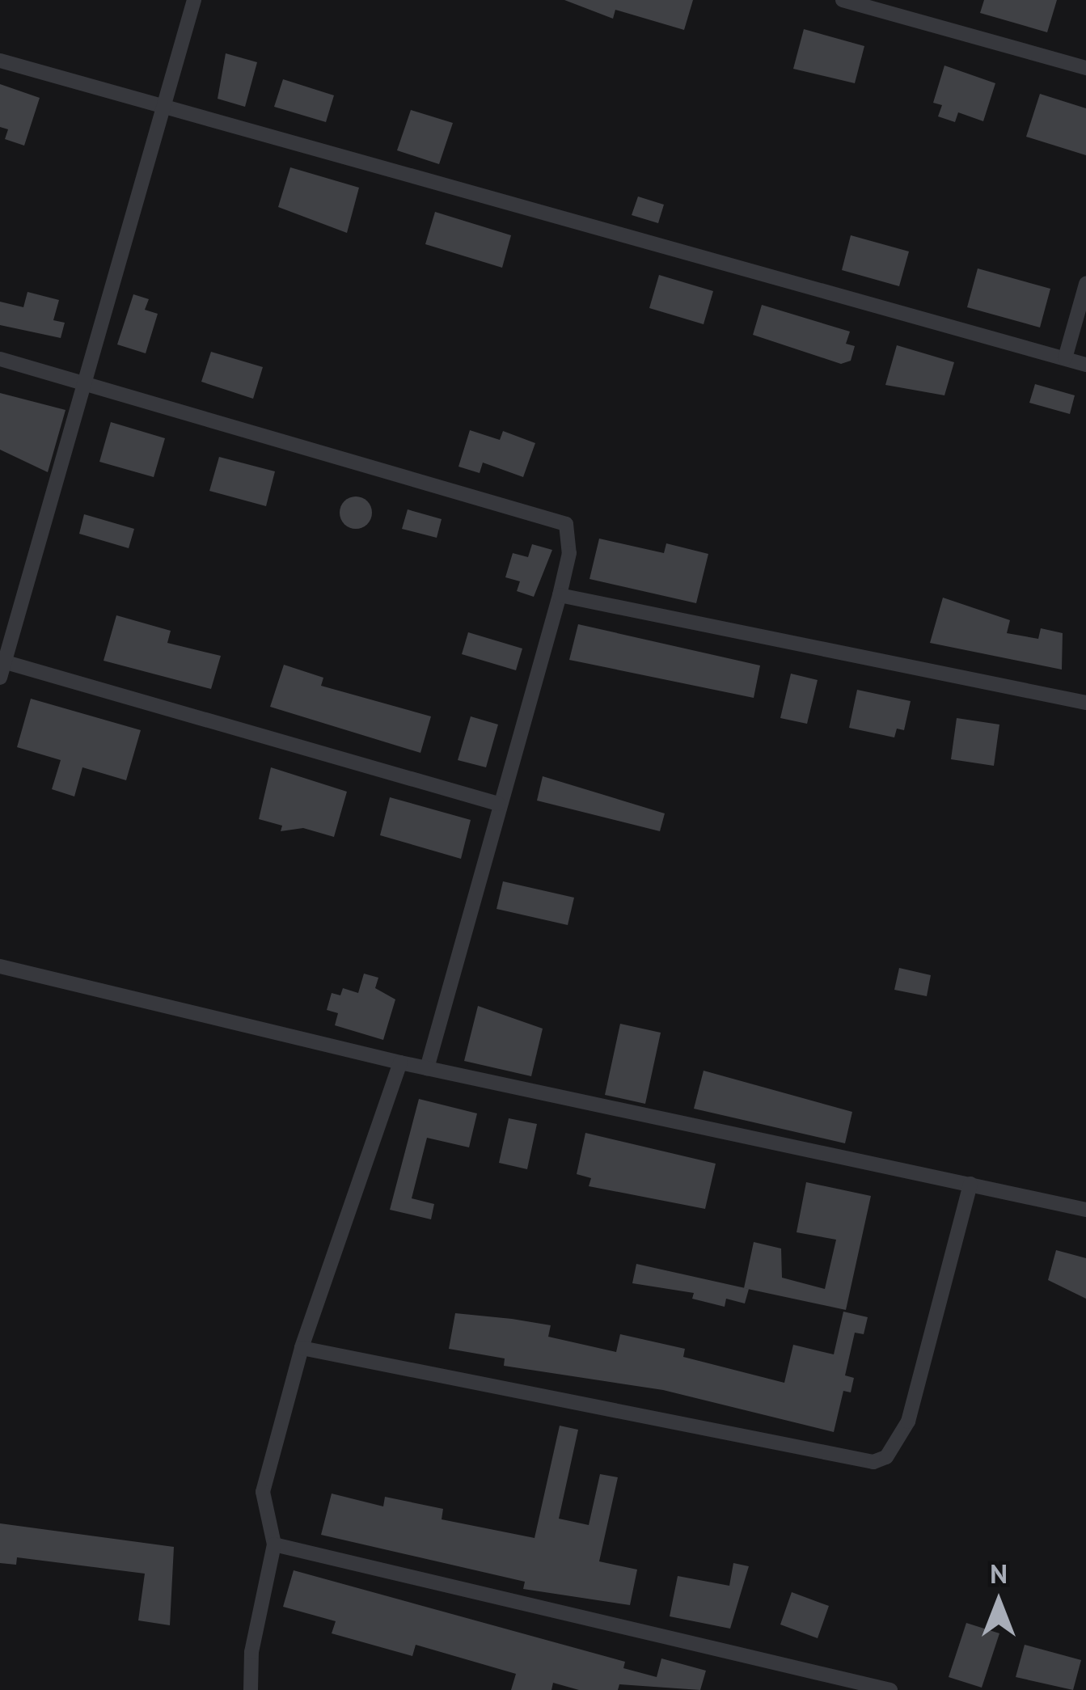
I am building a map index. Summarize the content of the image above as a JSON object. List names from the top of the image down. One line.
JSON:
{"north":"top"}
